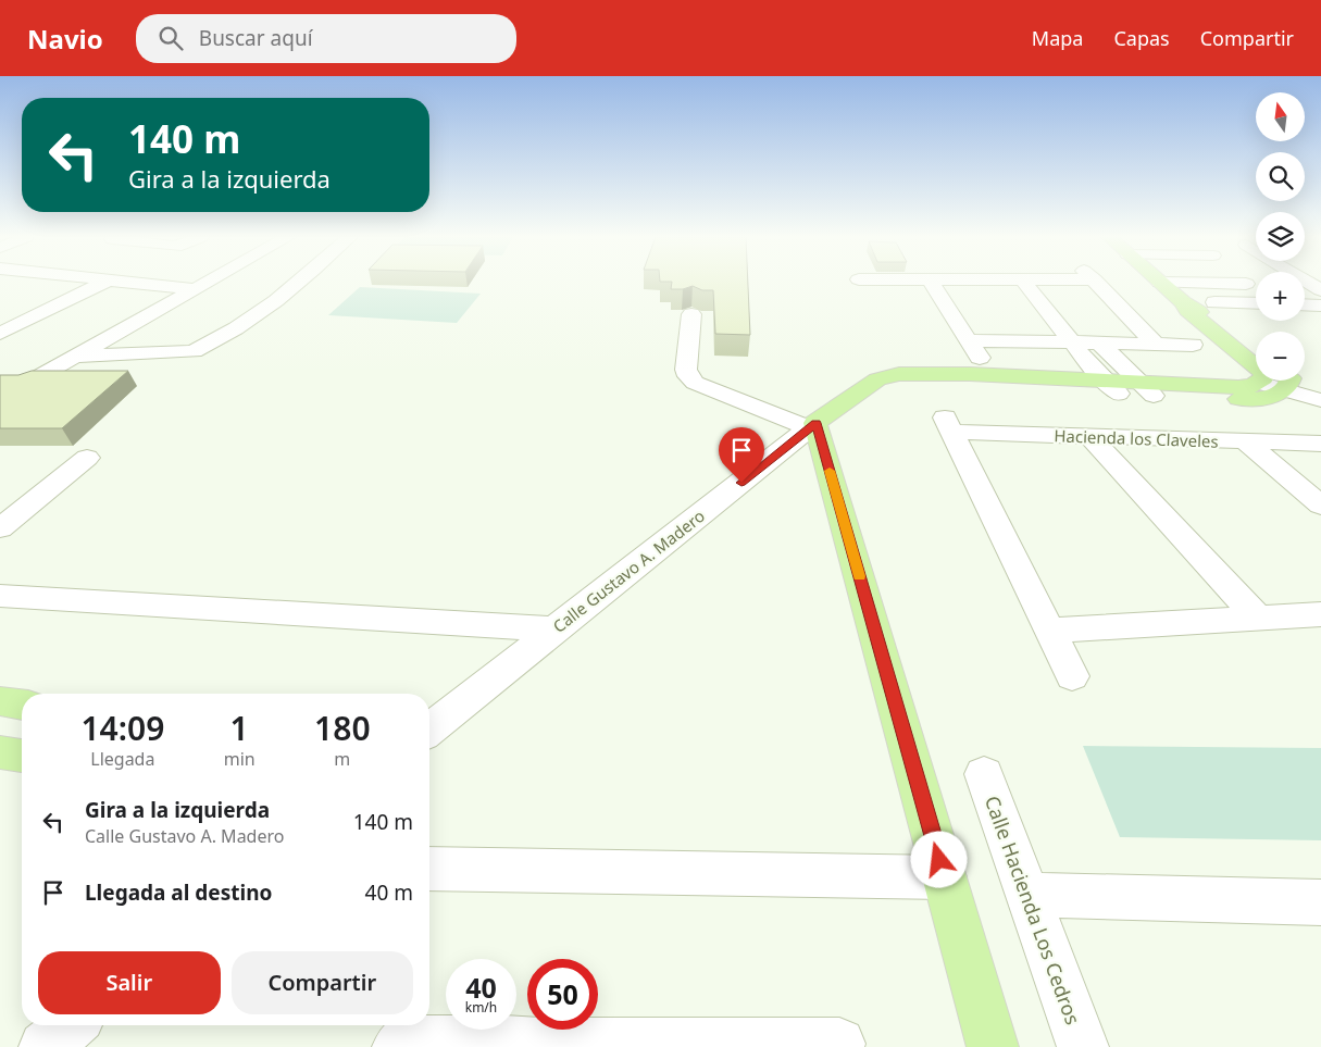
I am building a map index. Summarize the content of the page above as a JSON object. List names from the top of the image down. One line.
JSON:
{"streets":{"main road":["Calle Gustavo A. Madero"],"street":["Hacienda los Claveles","Calle Hacienda Los Cedros"]},"north":"top","page":{"header":"Navio","search":"Buscar aquí","nav":["Mapa","Capas","Compartir"],"map_buttons":["+","−"],"turn":["140 m","Gira a la izquierda"],"eta":["14:09","Llegada","1","min","180","m"],"list":[{"name":"Gira a la izquierda","note":"Calle Gustavo A. Madero","value":"140 m"},{"name":"Llegada al destino","value":"40 m"}],"buttons":["Salir","Compartir"],"speed":"40 km/h","limit":"50"}}
